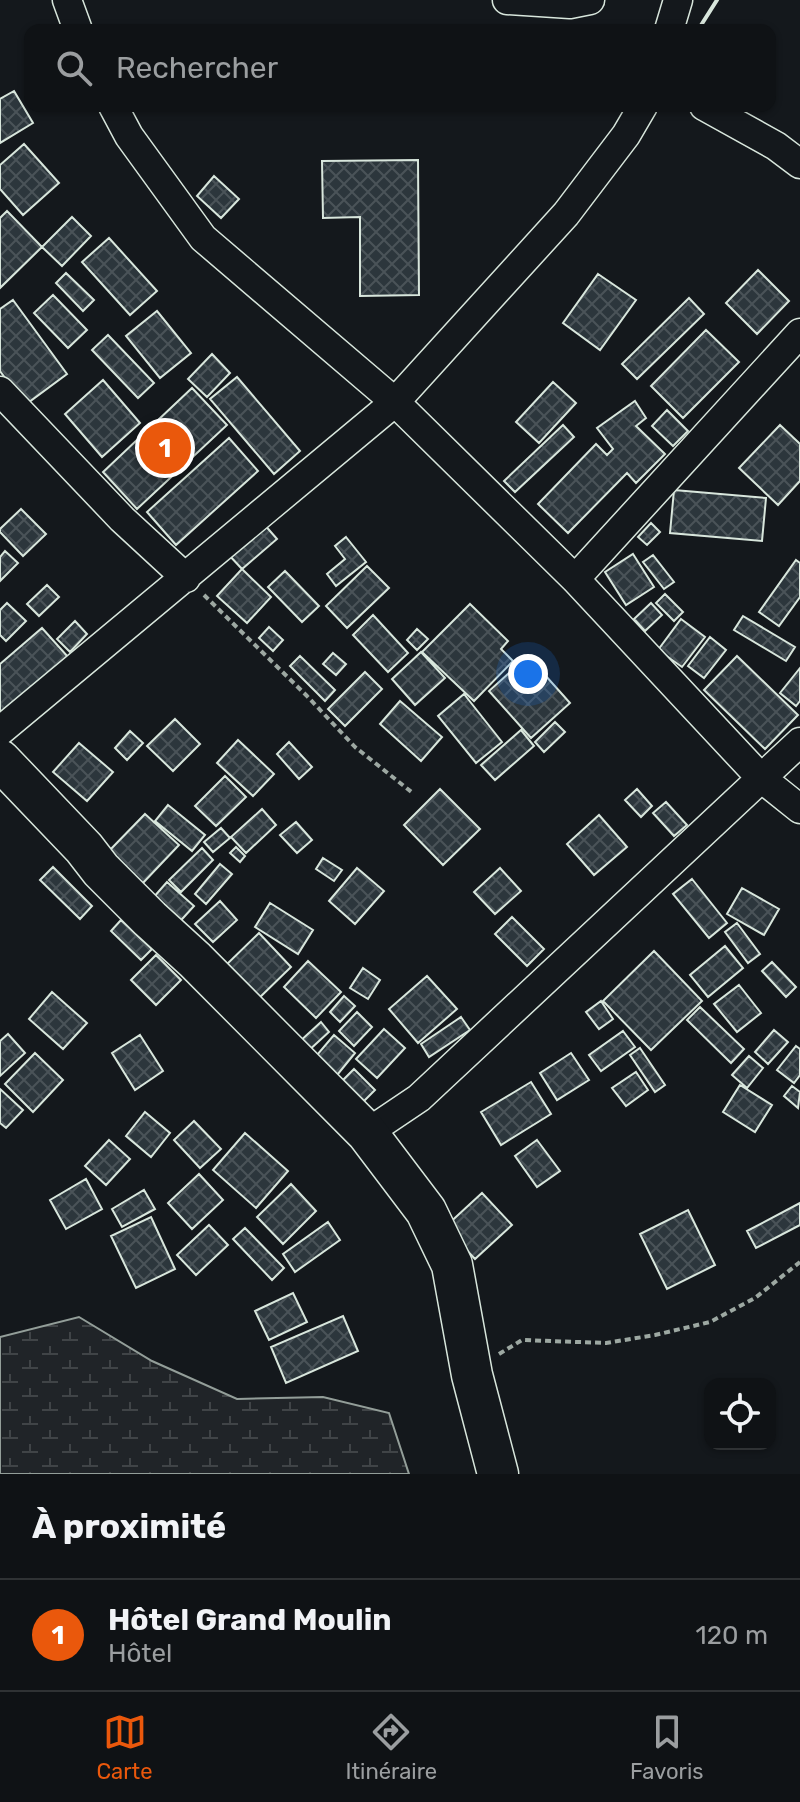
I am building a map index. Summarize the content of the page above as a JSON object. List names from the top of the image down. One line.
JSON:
{"page":{"search":"Rechercher","pins":"1","heading":"À proximité","list":[{"mark":"1","name":"Hôtel Grand Moulin","note":"Hôtel","value":"120 m"}],"nav":["Carte","Itinéraire","Favoris"]}}
